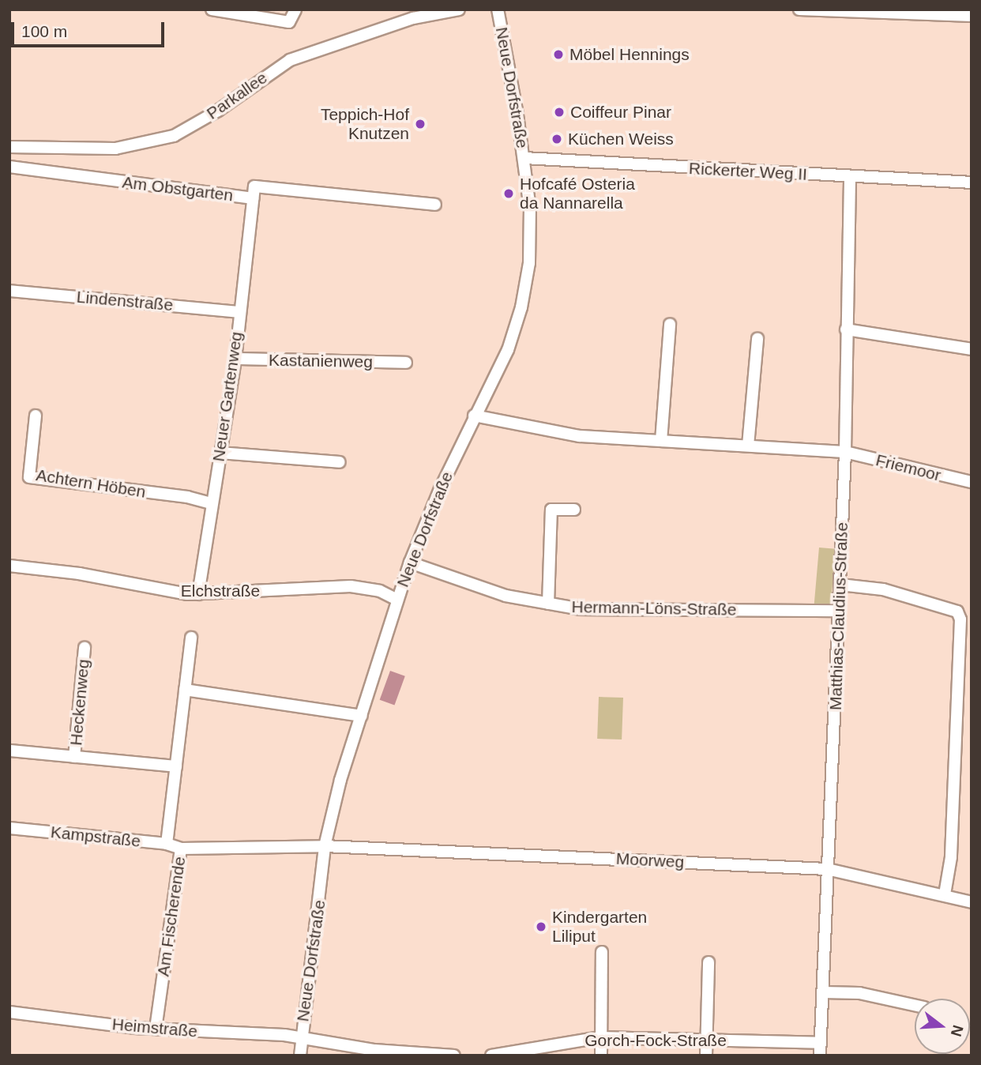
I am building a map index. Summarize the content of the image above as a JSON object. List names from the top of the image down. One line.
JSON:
{"streets":{"street":["Neue Dorfstraße","Parkallee","Rickerter Weg II","Am Obstgarten","Lindenstraße","Kastanienweg","Neuer Gartenweg","Friemoor","Achtern Höben","Elchstraße","Hermann-Löns-Straße","Matthias-Claudius-Straße","Heckenweg","Kampstraße","Moorweg","Am Fischerende","Heimstraße","Gorch-Fock-Straße"]},"crossings":[["Neue Dorfstraße","Rickerter Weg II"],["Neue Dorfstraße","Friemoor"],["Neue Dorfstraße","Elchstraße"],["Neue Dorfstraße","Hermann-Löns-Straße"],["Neue Dorfstraße","Moorweg"],["Neue Dorfstraße","Am Fischerende"],["Neue Dorfstraße","Heimstraße"],["Rickerter Weg II","Matthias-Claudius-Straße"],["Am Obstgarten","Neuer Gartenweg"],["Lindenstraße","Neuer Gartenweg"],["Kastanienweg","Neuer Gartenweg"],["Neuer Gartenweg","Achtern Höben"],["Neuer Gartenweg","Elchstraße"],["Friemoor","Matthias-Claudius-Straße"],["Hermann-Löns-Straße","Matthias-Claudius-Straße"],["Matthias-Claudius-Straße","Moorweg"],["Matthias-Claudius-Straße","Gorch-Fock-Straße"],["Kampstraße","Am Fischerende"],["Moorweg","Am Fischerende"],["Am Fischerende","Heimstraße"]],"places":["Möbel Hennings","Coiffeur Pinar","Teppich-Hof Knutzen","Küchen Weiss","Hofcafé Osteria da Nannarella","Kindergarten Liliput"],"scale_bar":"100 m","north":"right"}
